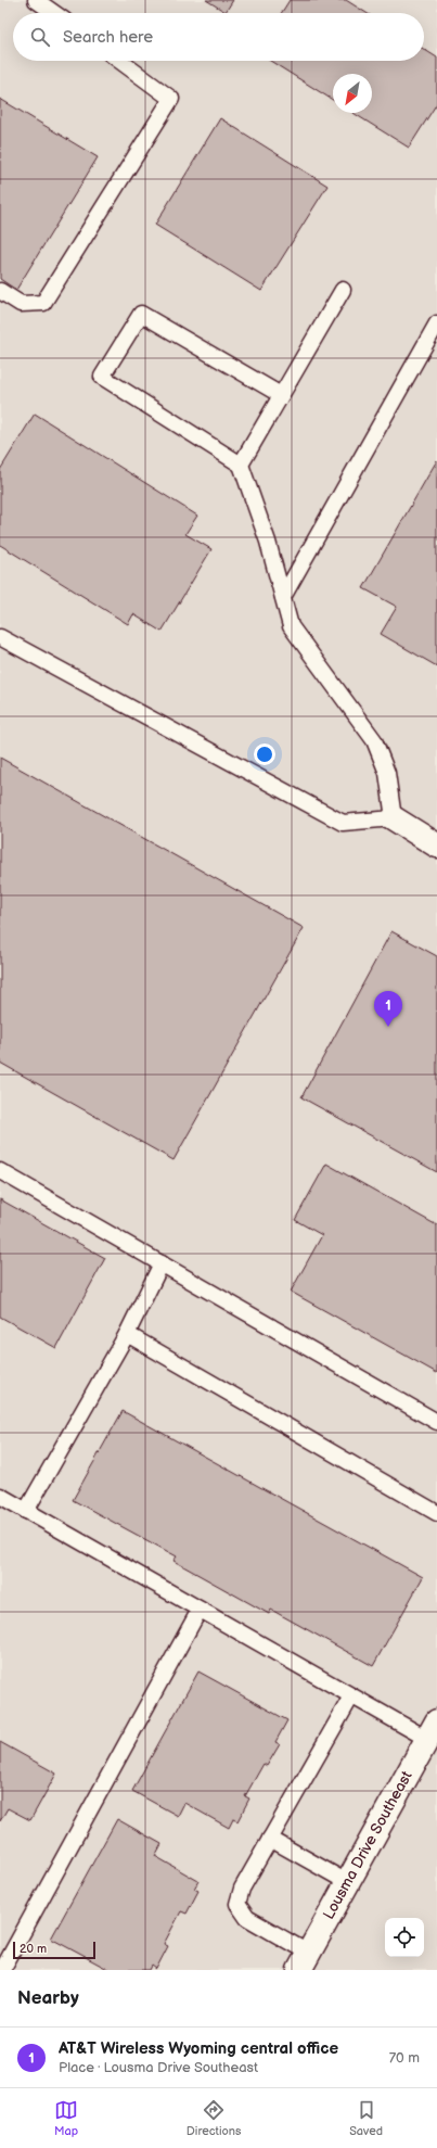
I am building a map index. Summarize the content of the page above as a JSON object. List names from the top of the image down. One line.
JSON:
{"streets":{"street":["Lousma Drive Southeast"]},"scale_bar":"20 m","north":"bottom left","page":{"search":"Search here","pins":"1","scale":"20 m","heading":"Nearby","list":[{"mark":"1","name":"AT&T Wireless Wyoming central office","note":"Place · Lousma Drive Southeast","value":"70 m"}],"nav":["Map","Directions","Saved"]}}
